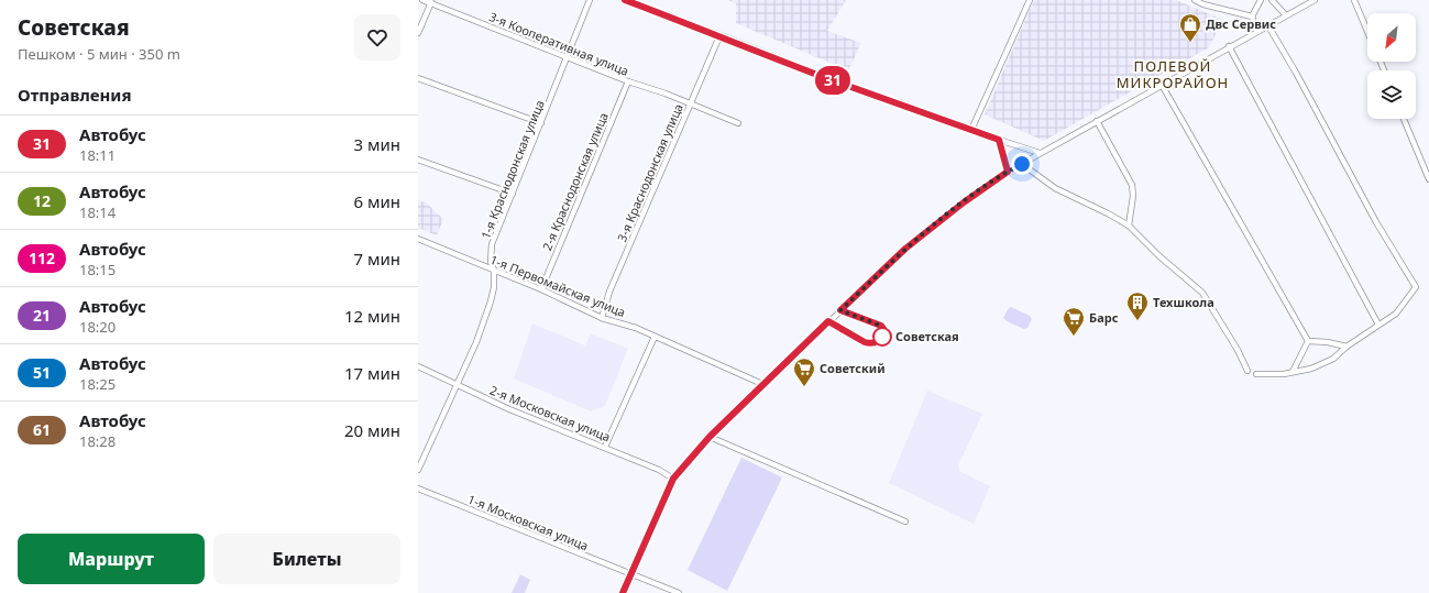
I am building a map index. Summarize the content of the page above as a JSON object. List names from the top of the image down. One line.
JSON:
{"streets":{"street":["3-я Кооперативная улица","1-я Краснодонская улица","3-я Краснодонская улица","2-я Краснодонская улица","1-я Первомайская улица","2-я Московская улица","1-я Московская улица"]},"crossings":[["3-я Кооперативная улица","1-я Краснодонская улица"],["3-я Кооперативная улица","3-я Краснодонская улица"],["3-я Кооперативная улица","2-я Краснодонская улица"],["1-я Краснодонская улица","1-я Первомайская улица"],["1-я Краснодонская улица","2-я Московская улица"],["3-я Краснодонская улица","1-я Первомайская улица"],["2-я Краснодонская улица","1-я Первомайская улица"]],"districts":["ПОЛЕВОЙ МИКРОРАЙОН"],"places":{"shop":["Двс Сервис"],"building":["Техшкола"],"other":["Советская"],"supermarket":["Барс","Советский"]},"lines":["bus line 31"],"north":"bottom left","page":{"heading":[["Советская","Пешком · 5 мин · 350 m"],"Отправления"],"on_map":"31","list":[{"mark":"31","name":"Автобус","note":"18:11","value":"3 мин"},{"mark":"12","name":"Автобус","note":"18:14","value":"6 мин"},{"mark":"112","name":"Автобус","note":"18:15","value":"7 мин"},{"mark":"21","name":"Автобус","note":"18:20","value":"12 мин"},{"mark":"51","name":"Автобус","note":"18:25","value":"17 мин"},{"mark":"61","name":"Автобус","note":"18:28","value":"20 мин"}],"buttons":["Маршрут","Билеты"]}}
